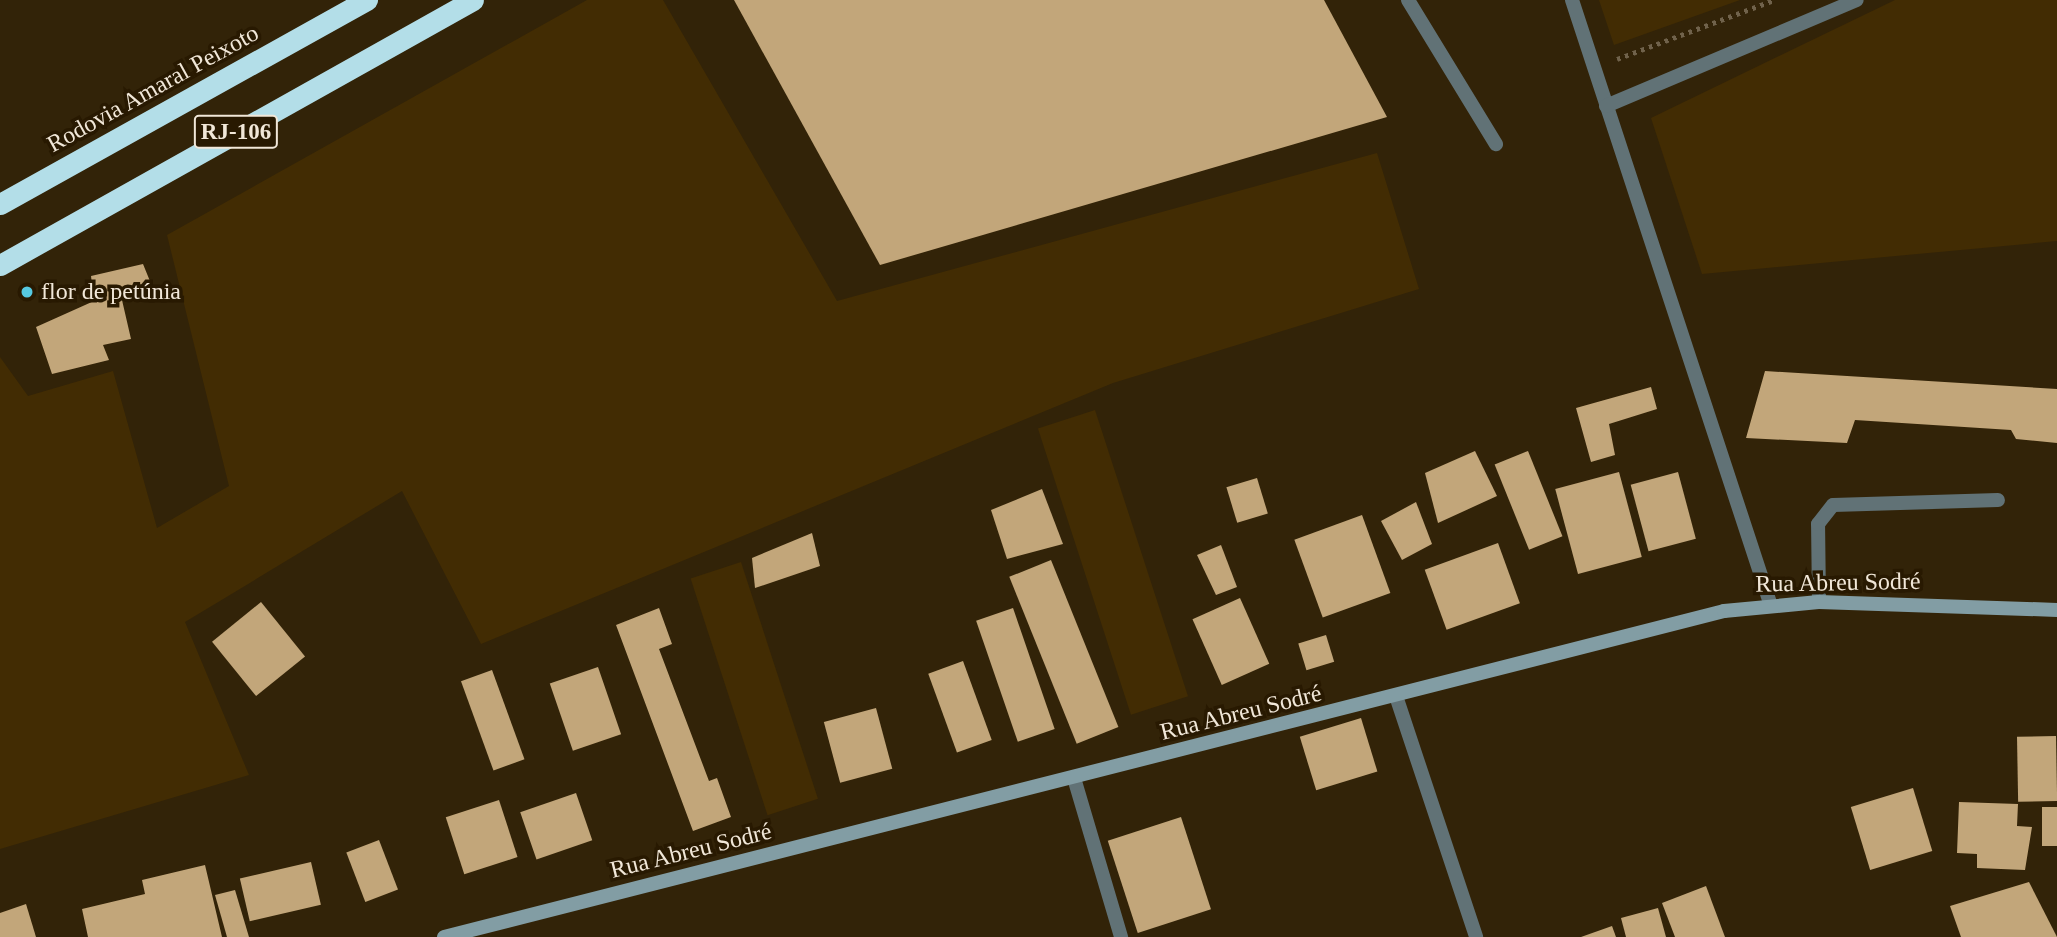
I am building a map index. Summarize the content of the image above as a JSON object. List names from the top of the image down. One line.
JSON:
{"streets":{"highway":["Rodovia Amaral Peixoto","RJ-106"],"main road":["Rua Abreu Sodré"]},"places":["flor de petúnia"]}
